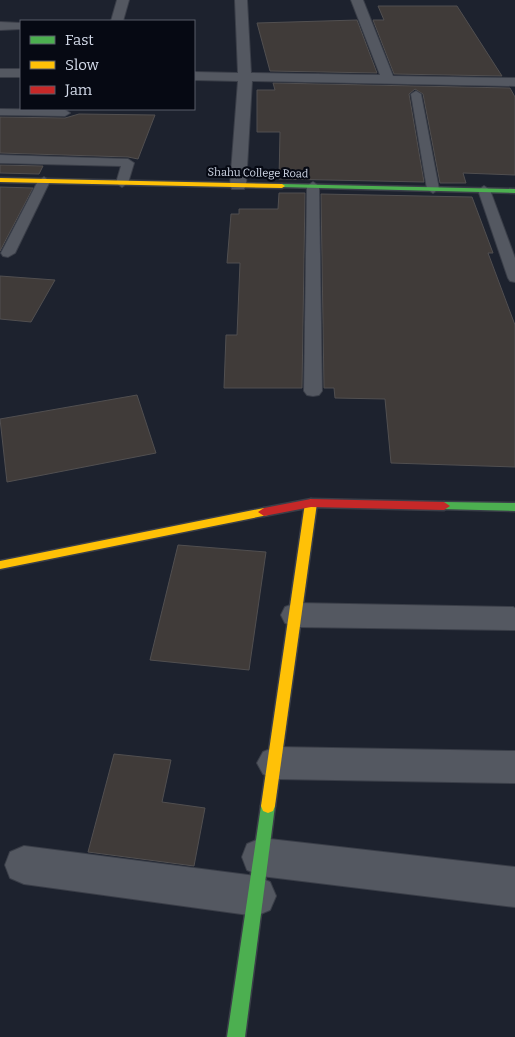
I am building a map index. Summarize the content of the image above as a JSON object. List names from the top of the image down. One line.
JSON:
{"streets":{"street":["Shahu College Road"]},"legend":["Fast","Slow","Jam"]}
